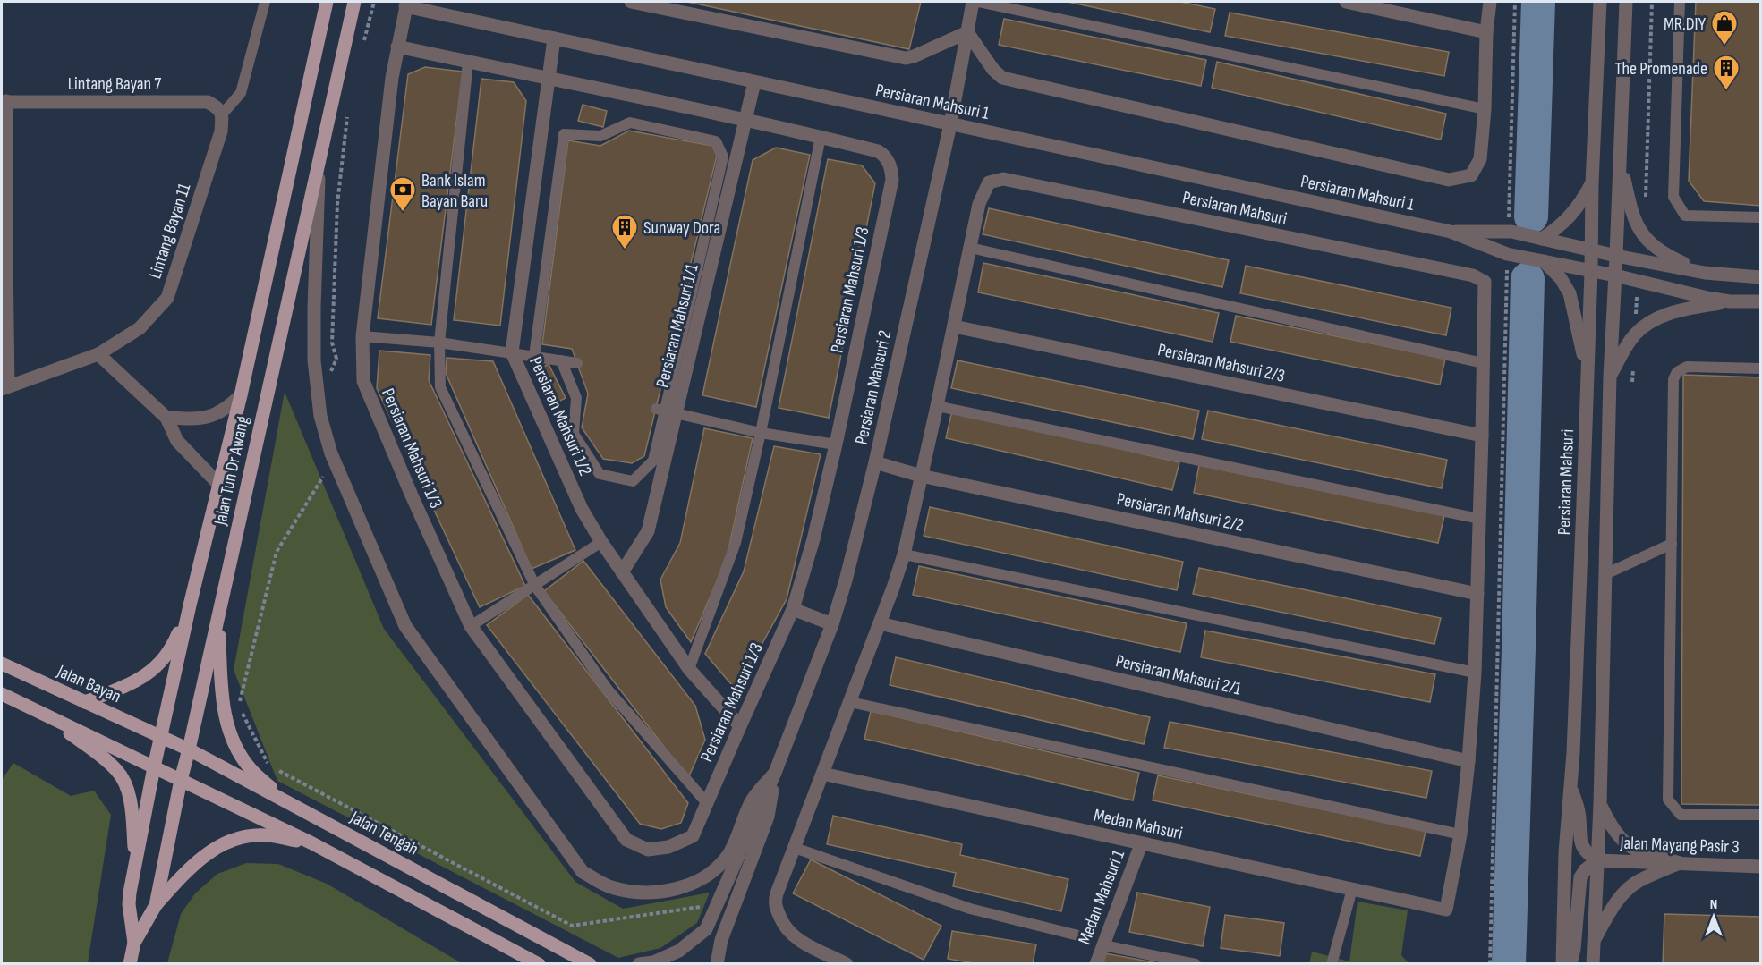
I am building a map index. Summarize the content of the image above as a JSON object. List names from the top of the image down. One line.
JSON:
{"streets":{"main road":["Jalan Tun Dr Awang","Jalan Bayan","Jalan Tengah"],"street":["Lintang Bayan 7","Persiaran Mahsuri 1","Persiaran Mahsuri","Lintang Bayan 11","Persiaran Mahsuri 1/3","Persiaran Mahsuri 1/1","Persiaran Mahsuri 2/3","Persiaran Mahsuri 2","Persiaran Mahsuri 1/2","Persiaran Mahsuri 2/2","Persiaran Mahsuri 2/1","Medan Mahsuri","Jalan Mayang Pasir 3","Medan Mahsuri 1"]},"crossings":[["Lintang Bayan 7","Lintang Bayan 11"],["Persiaran Mahsuri 1","Persiaran Mahsuri"],["Persiaran Mahsuri 1","Persiaran Mahsuri 1/3"],["Persiaran Mahsuri 1","Persiaran Mahsuri 1/1"],["Persiaran Mahsuri 1","Persiaran Mahsuri 2"],["Persiaran Mahsuri 1","Persiaran Mahsuri 1/2"],["Persiaran Mahsuri 1/3","Persiaran Mahsuri 1/1"],["Persiaran Mahsuri 1/3","Persiaran Mahsuri 1/2"],["Persiaran Mahsuri 1/1","Persiaran Mahsuri 1/2"],["Persiaran Mahsuri 2","Persiaran Mahsuri 2/2"],["Jalan Tun Dr Awang","Jalan Bayan"],["Jalan Tun Dr Awang","Jalan Tengah"],["Jalan Bayan","Jalan Tengah"],["Medan Mahsuri","Medan Mahsuri 1"]],"places":{"shop":["MR.DIY"],"building":["The Promenade","Sunway Dora"],"bank":["Bank Islam Bayan Baru"]},"north":"top"}
